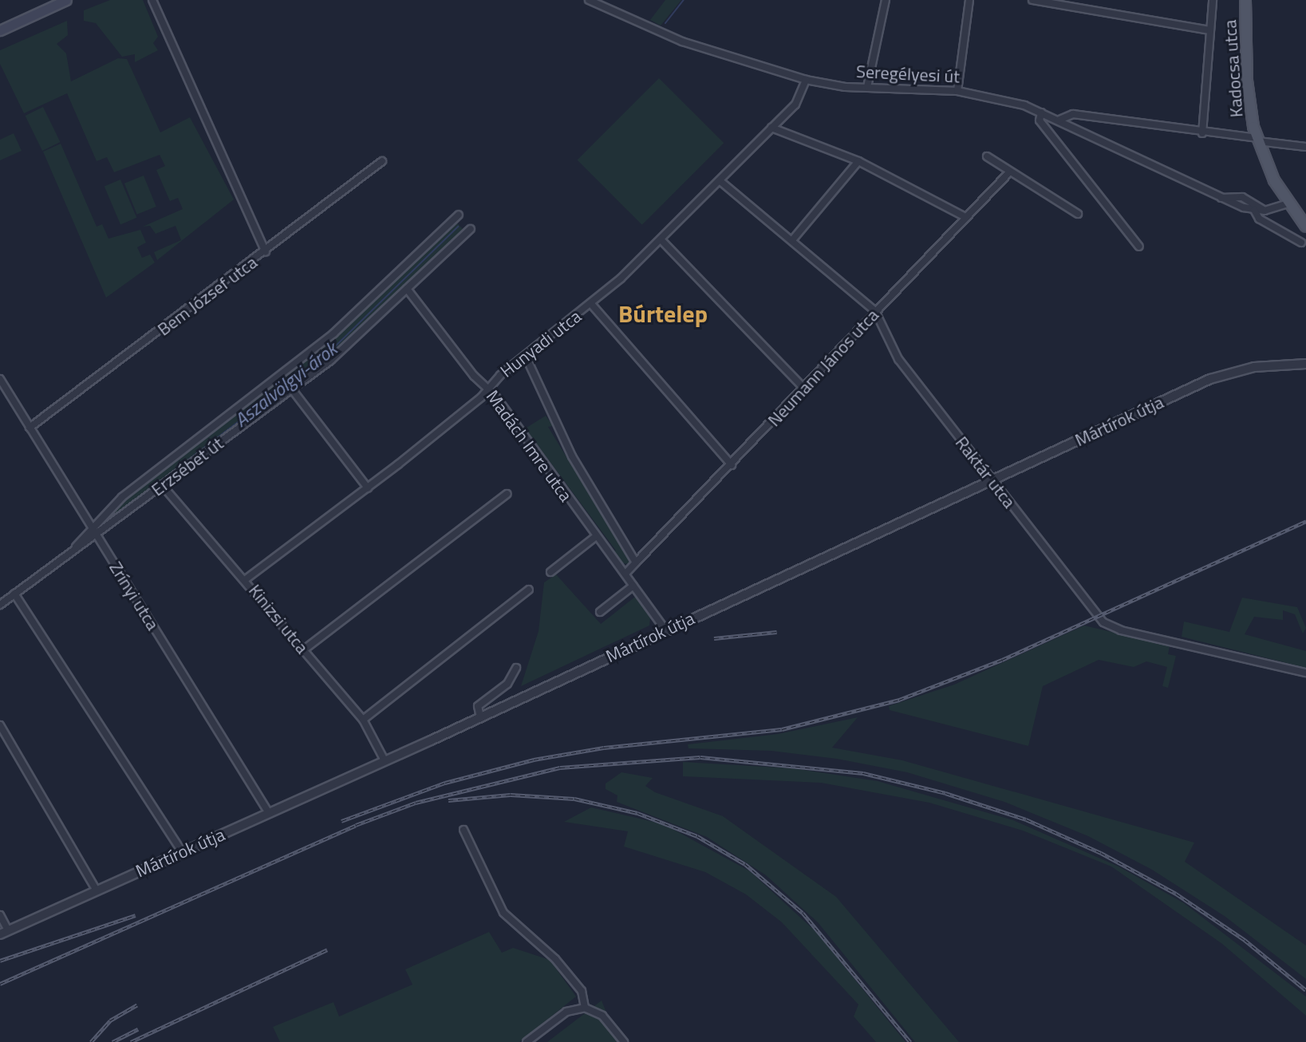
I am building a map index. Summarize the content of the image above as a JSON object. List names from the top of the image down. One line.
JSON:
{"streets":{"main road":["Kadocsa utca"],"street":["Seregélyesi út","Bem József utca","Hunyadi utca","Neumann János utca","Mártírok útja","Madách Imre utca","Erzsébet út","Raktár utca","Zrínyi utca","Kinizsi utca"]},"crossings":[["Kadocsa utca","Seregélyesi út"],["Seregélyesi út","Hunyadi utca"],["Bem József utca","Zrínyi utca"],["Hunyadi utca","Madách Imre utca"],["Hunyadi utca","Kinizsi utca"],["Neumann János utca","Madách Imre utca"],["Neumann János utca","Raktár utca"],["Mártírok útja","Madách Imre utca"],["Mártírok útja","Raktár utca"],["Mártírok útja","Zrínyi utca"],["Mártírok útja","Kinizsi utca"],["Madách Imre utca","Erzsébet út"],["Erzsébet út","Zrínyi utca"],["Erzsébet út","Kinizsi utca"]],"districts":["Búrtelep"],"water":["Aszalvölgyi-árok"]}
